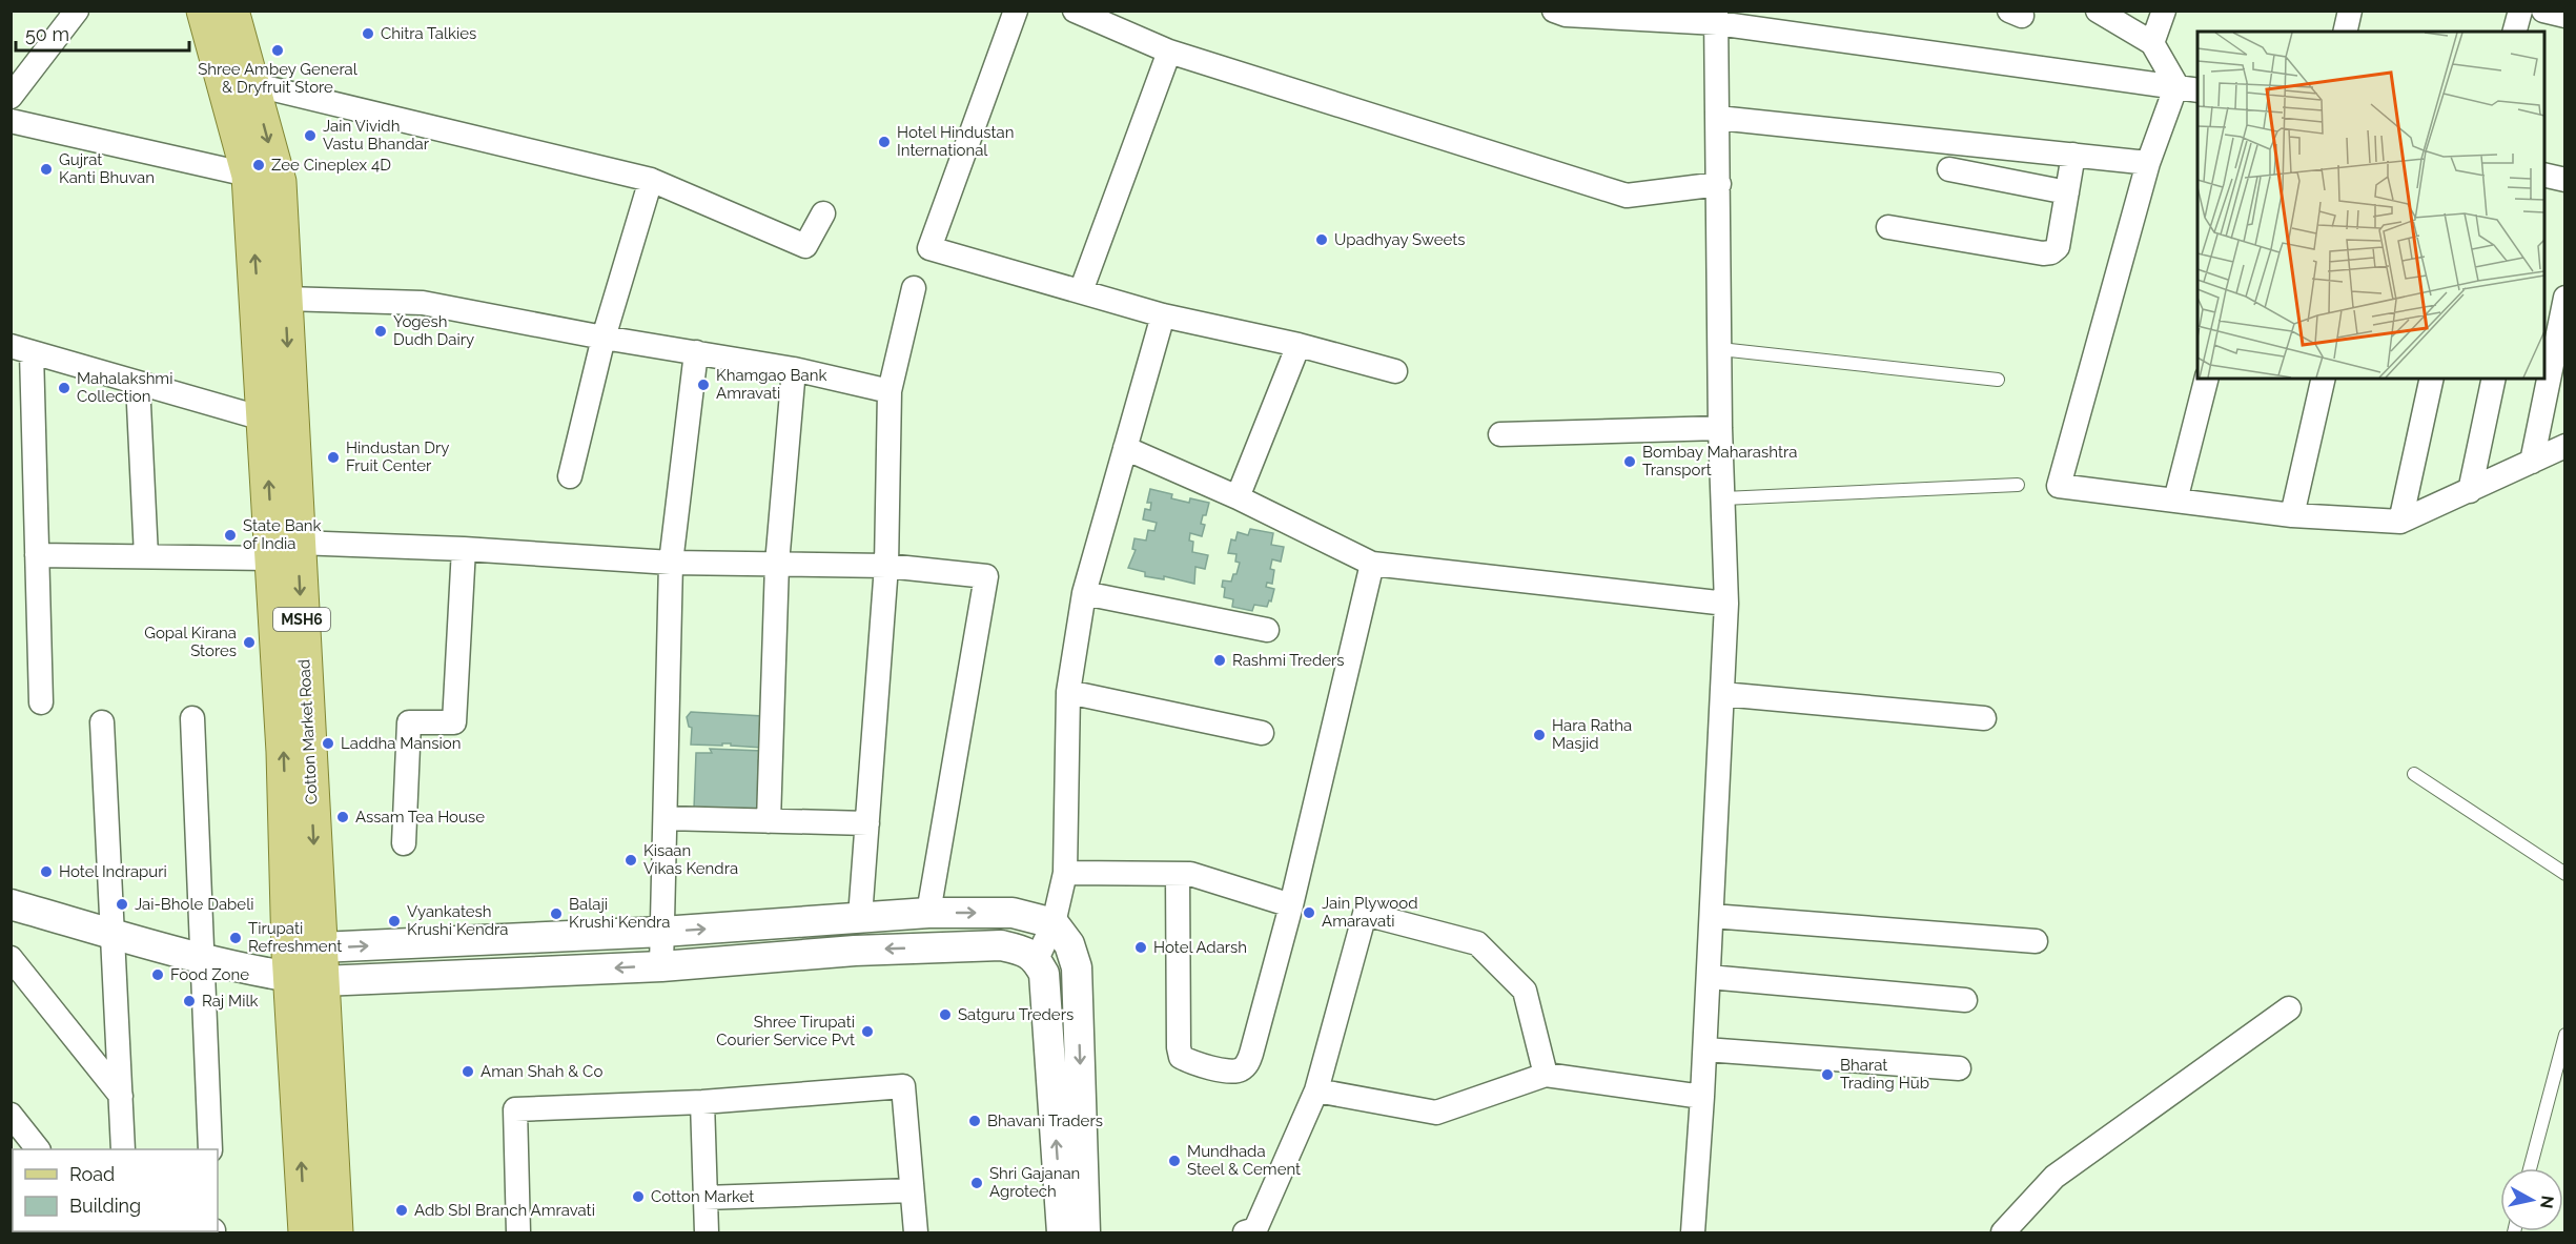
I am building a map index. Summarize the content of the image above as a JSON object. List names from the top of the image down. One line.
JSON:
{"streets":{"main road":["MSH6","Cotton Market Road"]},"places":["Chitra Talkies","Shree Ambey General & Dryfruit Store","Jain Vividh Vastu Bhandar","Hotel Hindustan International","Zee Cineplex 4D","Gujrat Kanti Bhuvan","Upadhyay Sweets","Yogesh Dudh Dairy","Khamgao Bank Amravati","Mahalakshmi Collection","Hindustan Dry Fruit Center","Bombay Maharashtra Transport","State Bank of India","Gopal Kirana Stores","Rashmi Treders","Hara Ratha Masjid","Laddha Mansion","Assam Tea House","Kisaan Vikas Kendra","Hotel Indrapuri","Jai-Bhole Dabeli","Jain Plywood Amaravati","Balaji Krushi Kendra","Vyankatesh Krushi Kendra","Tirupati Refreshment","Hotel Adarsh","Food Zone","Raj Milk","Satguru Treders","Shree Tirupati Courier Service Pvt","Aman Shah & Co","Bharat Trading Hub","Bhavani Traders","Mundhada Steel & Cement","Shri Gajanan Agrotech","Cotton Market","Adb SbI Branch Amravati"],"legend":["Road","Building"],"scale_bar":"50 m","north":"right"}
